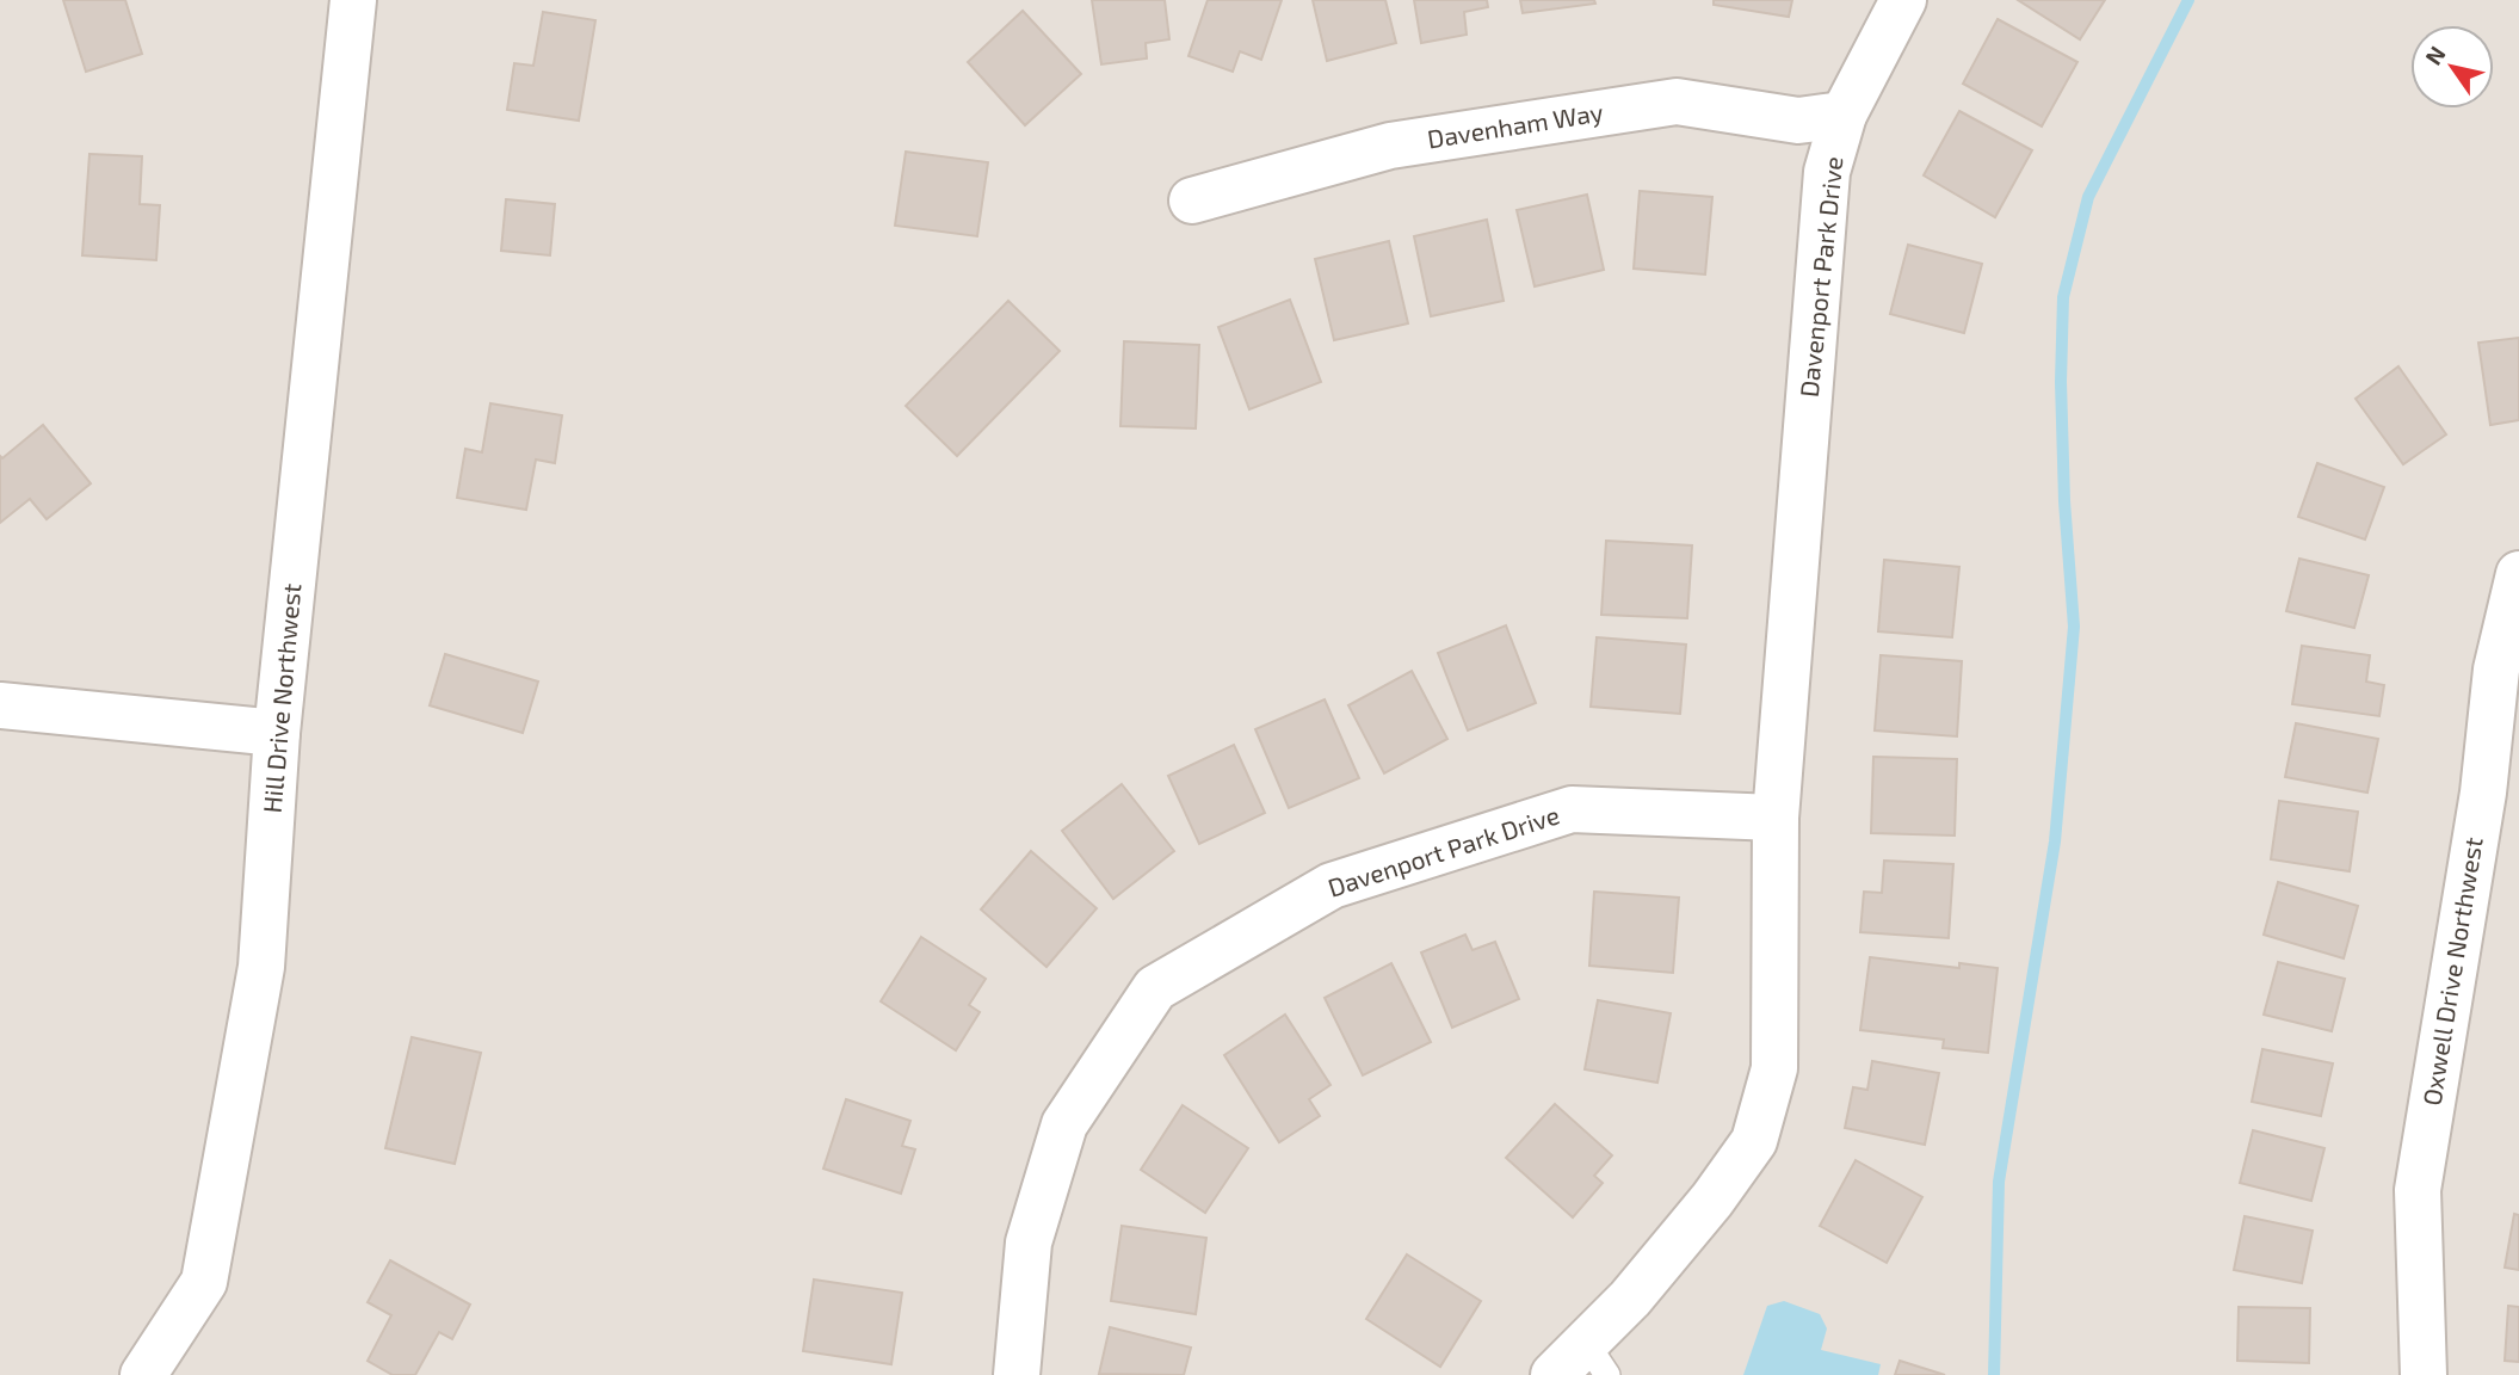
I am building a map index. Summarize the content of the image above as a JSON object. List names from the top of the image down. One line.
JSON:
{"streets":{"street":["Davenham Way","Davenport Park Drive","Hill Drive Northwest","Oxwell Drive Northwest"]},"crossings":[["Davenham Way","Davenport Park Drive"]],"north":"top left"}
